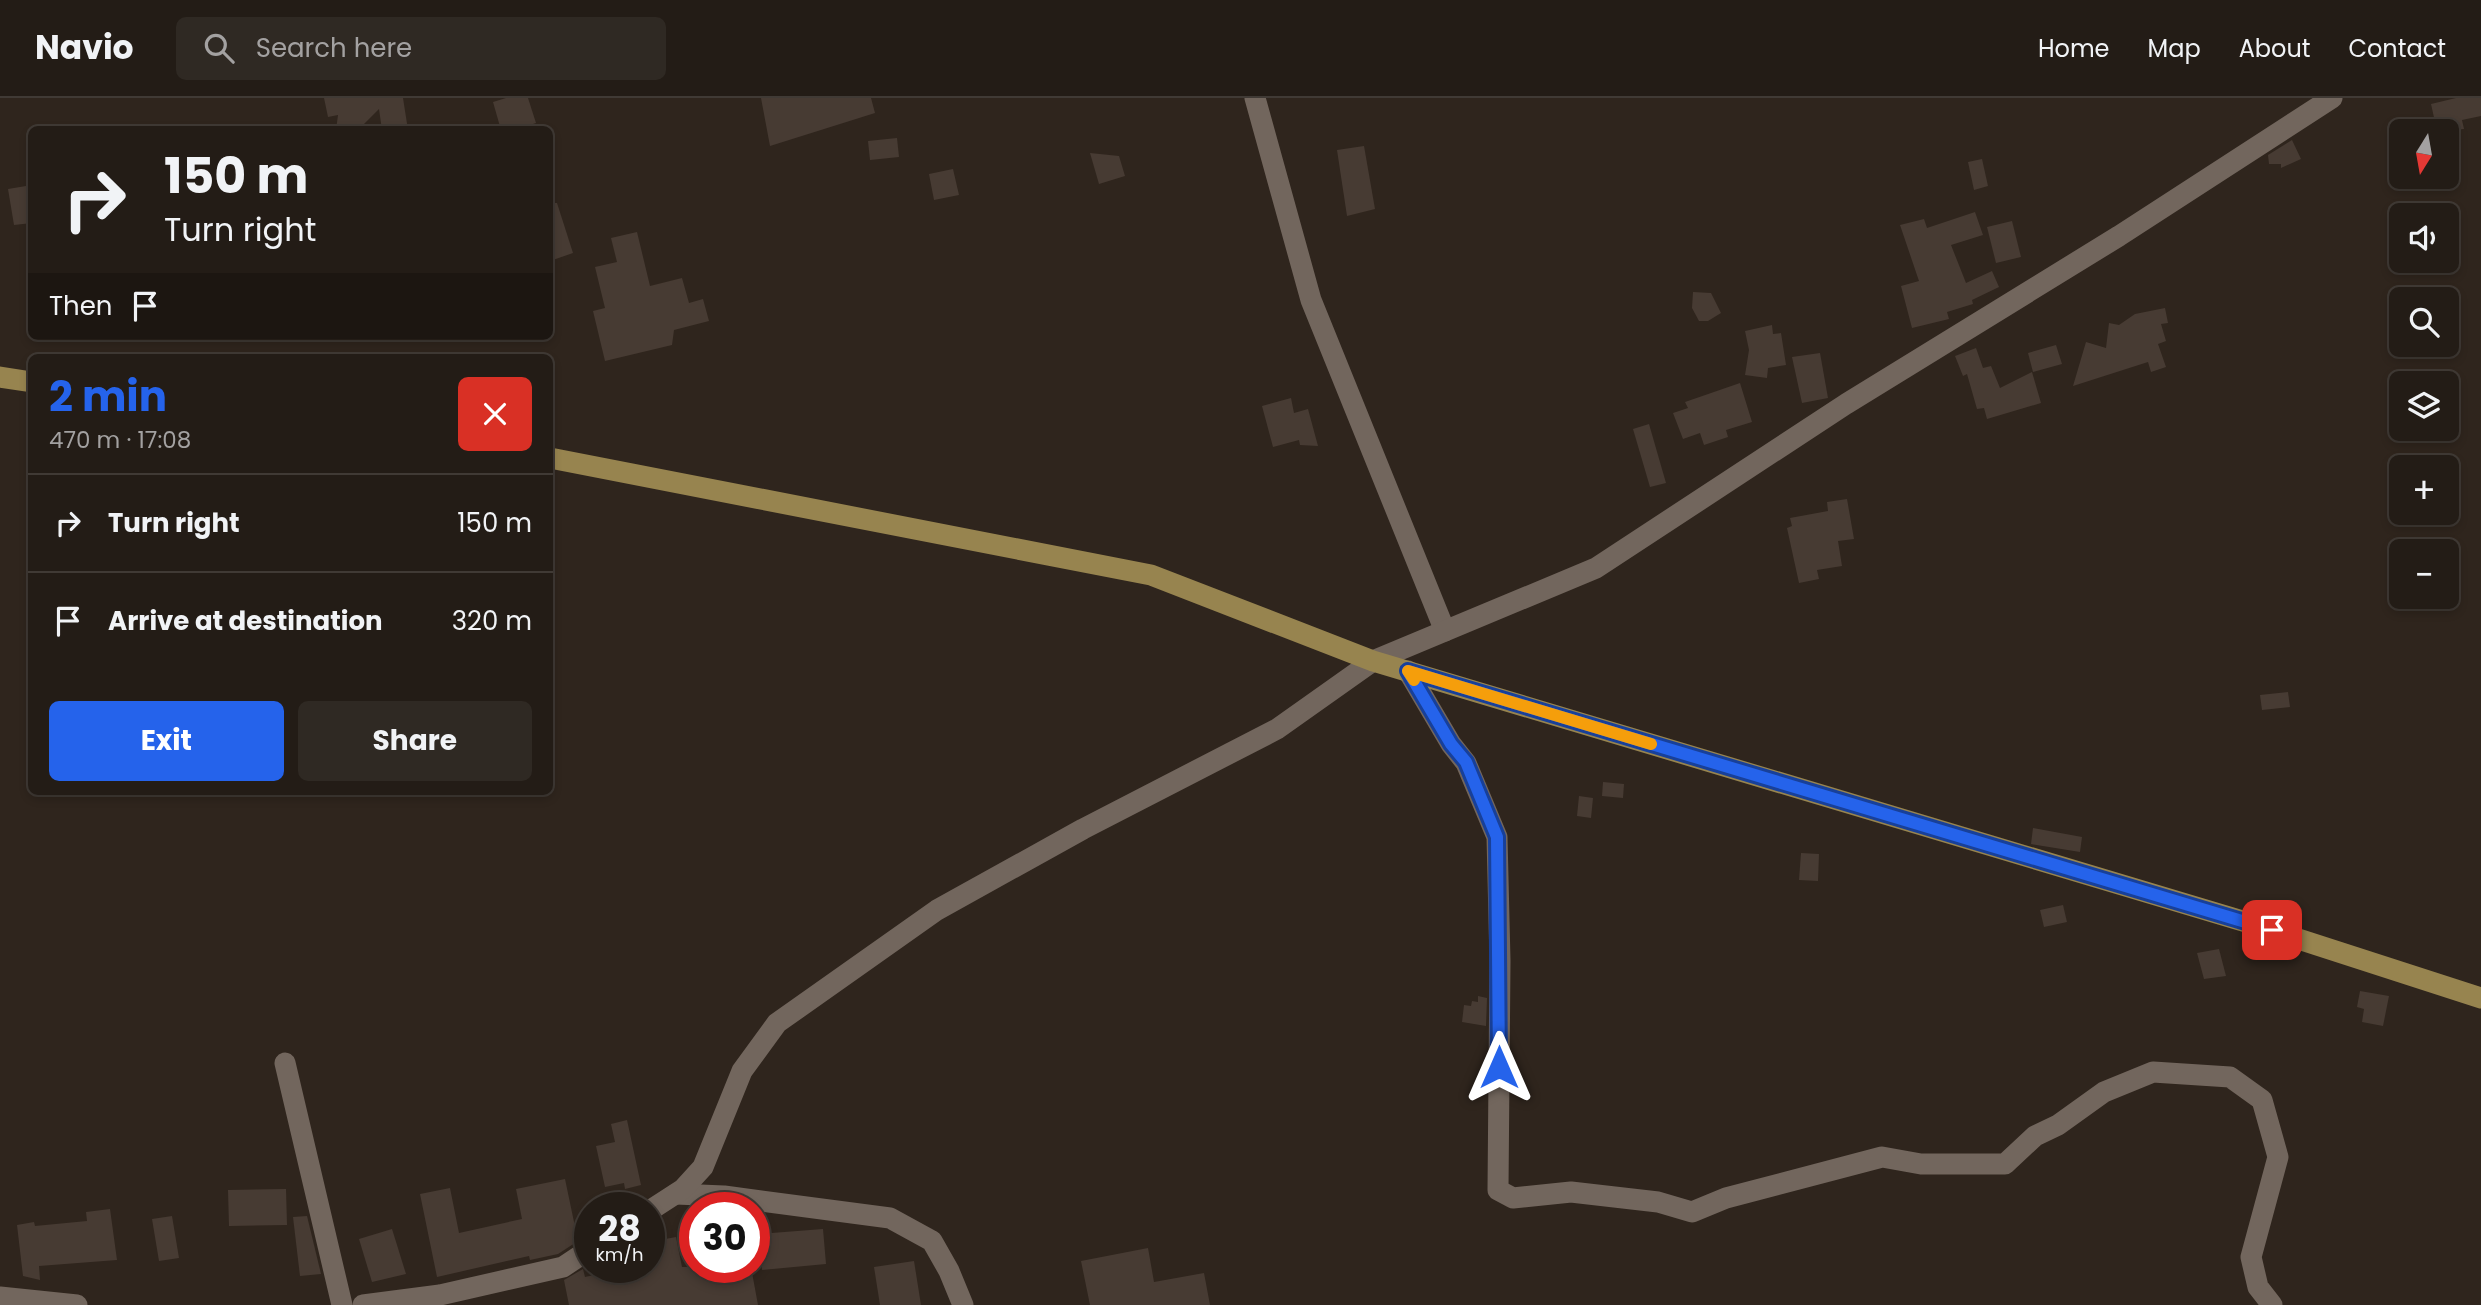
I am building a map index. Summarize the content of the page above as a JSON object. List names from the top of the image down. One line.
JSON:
{"north":"bottom","page":{"header":"Navio","search":"Search here","nav":["Home","Map","About","Contact"],"map_buttons":["+","−"],"turn":["150 m","Turn right"],"then":"Then","heading":["2 min","470 m · 17:08"],"list":[{"name":"Turn right","value":"150 m"},{"name":"Arrive at destination","value":"320 m"}],"buttons":["Exit","Share"],"speed":"28 km/h","limit":"30"}}
